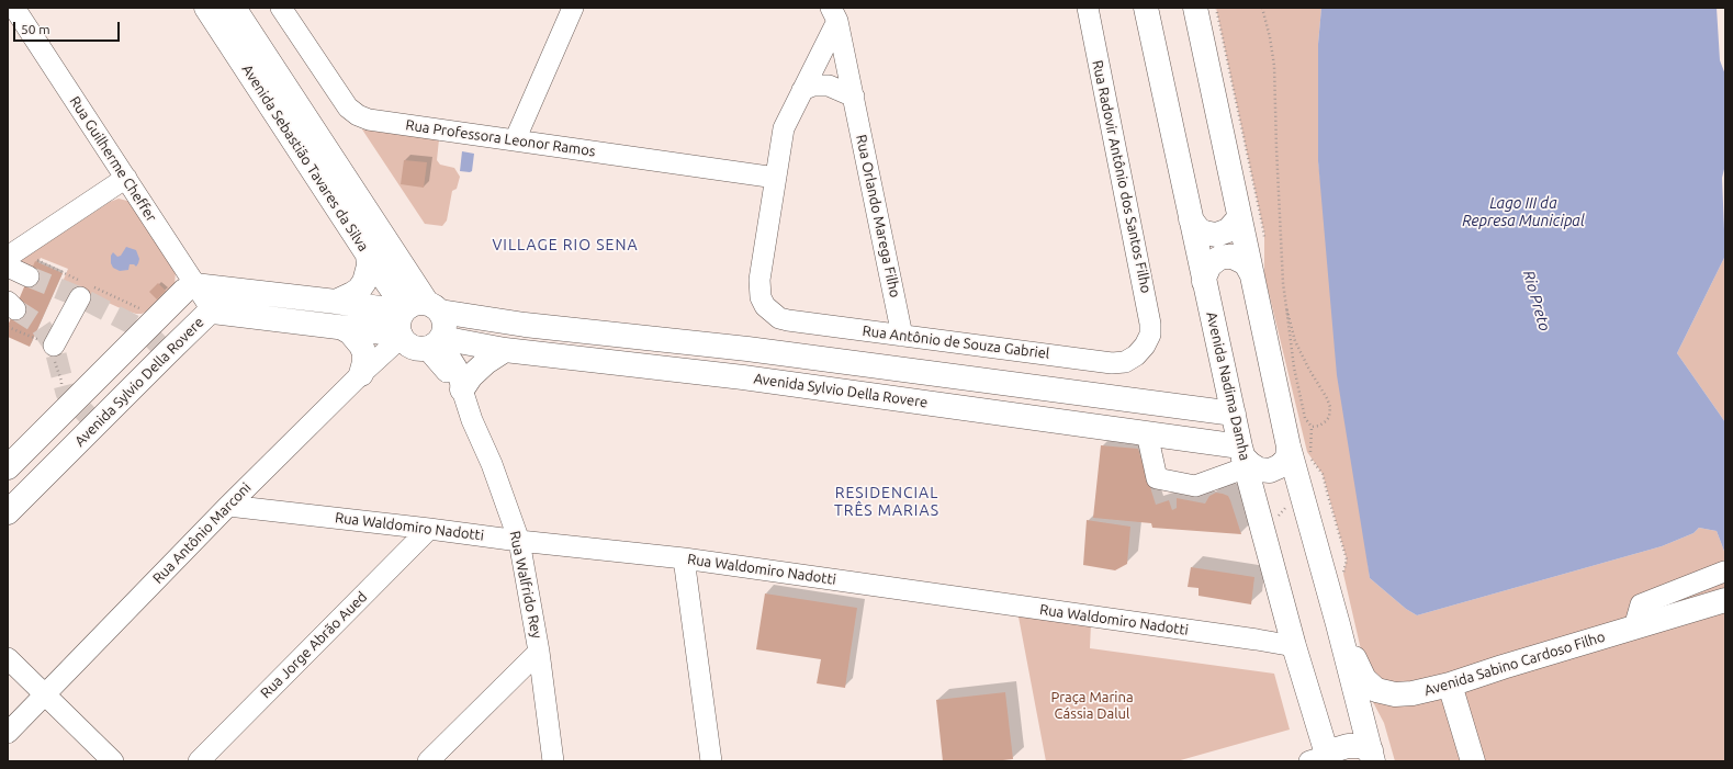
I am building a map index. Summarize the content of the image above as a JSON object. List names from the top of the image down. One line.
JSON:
{"streets":{"main road":["Avenida Sebastião Tavares da Silva","Avenida Sylvio Della Rovere","Avenida Nadima Damha","Avenida Sabino Cardoso Filho"],"street":["Rua Professora Leonor Ramos","Rua Guilherme Cheffer","Rua Radovir Antônio dos Santos Filho","Rua Orlando Marega Filho","Rua Antônio de Souza Gabriel","Rua Waldomiro Nadotti","Rua Antônio Marconi","Rua Walfrido Rey","Rua Jorge Abrão Aued"]},"crossings":[["Rua Professora Leonor Ramos","Rua Antônio de Souza Gabriel"],["Avenida Sebastião Tavares da Silva","Avenida Sylvio Della Rovere"],["Avenida Sebastião Tavares da Silva","Rua Antônio Marconi"],["Rua Guilherme Cheffer","Avenida Sylvio Della Rovere"],["Rua Radovir Antônio dos Santos Filho","Rua Antônio de Souza Gabriel"],["Rua Orlando Marega Filho","Rua Antônio de Souza Gabriel"],["Avenida Sylvio Della Rovere","Avenida Nadima Damha"],["Avenida Sylvio Della Rovere","Rua Antônio Marconi"],["Avenida Sylvio Della Rovere","Rua Walfrido Rey"],["Avenida Nadima Damha","Rua Waldomiro Nadotti"],["Rua Waldomiro Nadotti","Rua Antônio Marconi"],["Rua Waldomiro Nadotti","Rua Walfrido Rey"],["Rua Waldomiro Nadotti","Rua Jorge Abrão Aued"]],"districts":["VILLAGE RIO SENA","RESIDENCIAL TRÊS MARIAS"],"water":["Lago III da Represa Municipal","Rio Preto"],"parks":["Praça Marina Cássia Dalul"],"scale_bar":"50 m"}
